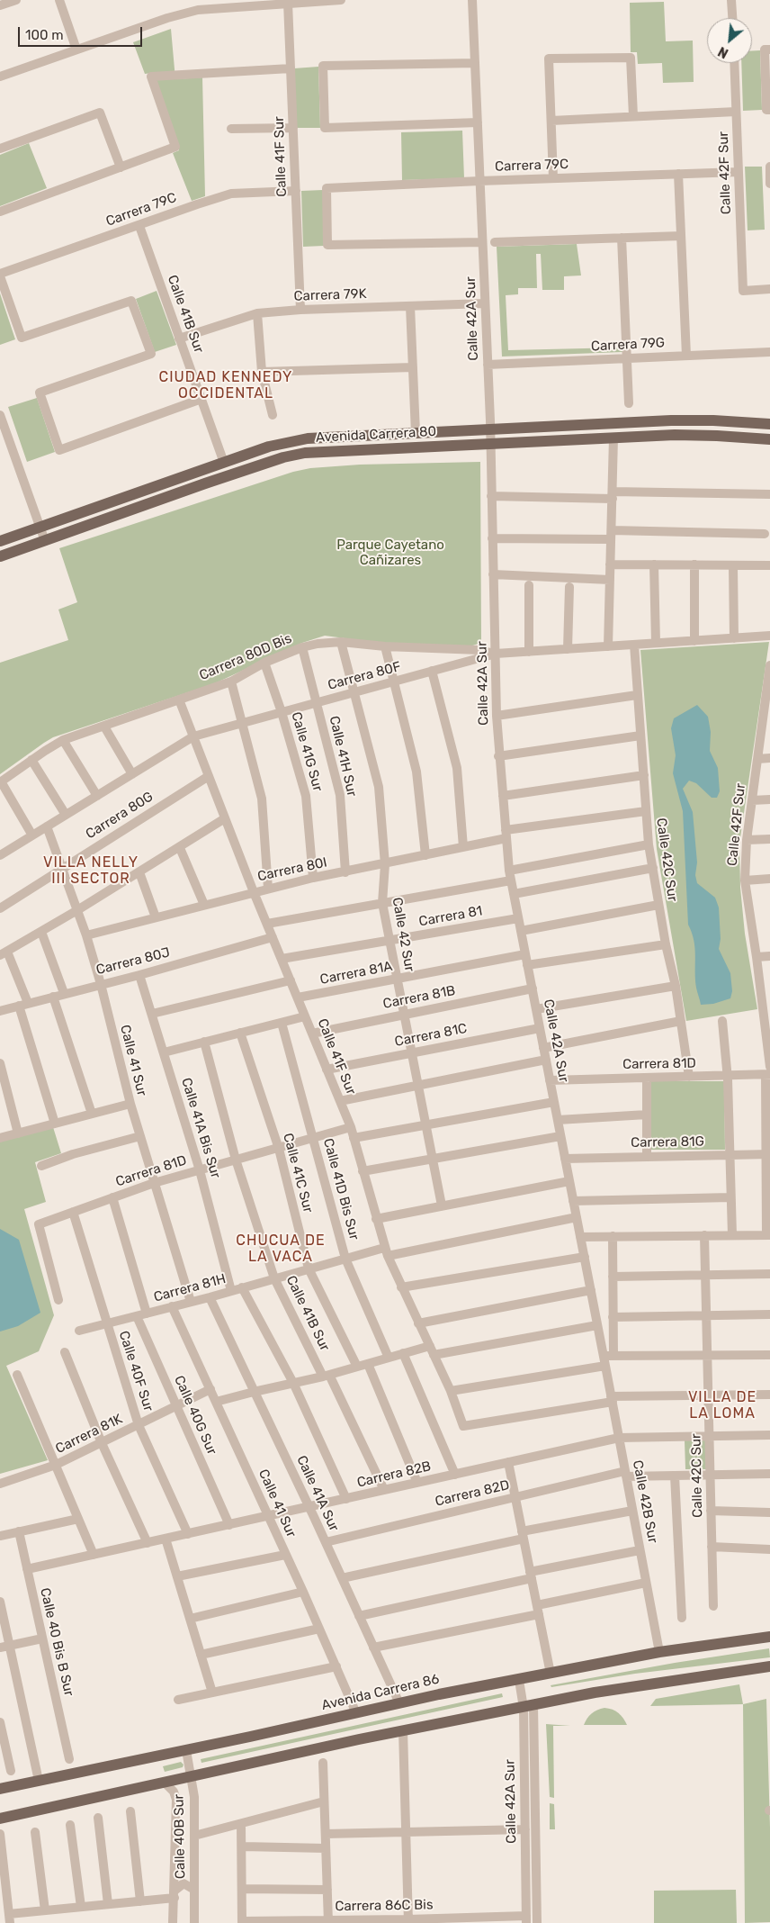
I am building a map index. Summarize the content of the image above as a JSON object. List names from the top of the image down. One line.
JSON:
{"streets":{"main road":["Avenida Carrera 80","Avenida Carrera 86"],"street":["Calle 41F Sur","Carrera 79C","Calle 42F Sur","Carrera 79K","Calle 41B Sur","Calle 42A Sur","Carrera 79G","Carrera 80D Bis","Carrera 80F","Calle 41G Sur","Calle 41H Sur","Carrera 80G","Calle 42C Sur","Carrera 80I","Carrera 81","Calle 42 Sur","Carrera 80J","Carrera 81A","Carrera 81B","Carrera 81C","Calle 41 Sur","Carrera 81D","Calle 41A Bis Sur","Carrera 81G","Calle 41C Sur","Calle 41D Bis Sur","Carrera 81H","Calle 40F Sur","Calle 40G Sur","Carrera 81K","Carrera 82B","Calle 41A Sur","Carrera 82D","Calle 42B Sur","Calle 40 Bis B Sur","Calle 40B Sur","Carrera 86C Bis"]},"crossings":[["Calle 41F Sur","Carrera 79C"],["Calle 41F Sur","Carrera 79K"],["Calle 41F Sur","Carrera 80D Bis"],["Calle 41F Sur","Carrera 80F"],["Calle 41F Sur","Carrera 80G"],["Calle 41F Sur","Carrera 80I"],["Calle 41F Sur","Carrera 81"],["Calle 41F Sur","Carrera 80J"],["Calle 41F Sur","Carrera 81A"],["Calle 41F Sur","Carrera 81B"],["Calle 41F Sur","Carrera 81C"],["Calle 41F Sur","Carrera 81D"],["Calle 41F Sur","Carrera 81H"],["Calle 41F Sur","Calle 42B Sur"],["Carrera 79C","Calle 42F Sur"],["Carrera 79C","Calle 41B Sur"],["Carrera 79C","Calle 42A Sur"],["Calle 42F Sur","Carrera 81D"],["Calle 42F Sur","Carrera 81G"],["Carrera 79K","Calle 41B Sur"],["Carrera 79K","Calle 42A Sur"],["Calle 41B Sur","Avenida Carrera 80"],["Calle 41B Sur","Carrera 81D"],["Calle 41B Sur","Carrera 81H"],["Calle 41B Sur","Carrera 82B"],["Calle 42A Sur","Carrera 79G"],["Calle 42A Sur","Avenida Carrera 80"],["Calle 42A Sur","Carrera 80D Bis"],["Calle 42A Sur","Carrera 80F"],["Calle 42A Sur","Carrera 80I"],["Calle 42A Sur","Carrera 81"],["Calle 42A Sur","Carrera 81A"],["Calle 42A Sur","Carrera 81B"],["Calle 42A Sur","Carrera 81C"],["Calle 42A Sur","Carrera 81D"],["Calle 42A Sur","Carrera 81G"],["Calle 42A Sur","Carrera 81H"],["Calle 42A Sur","Calle 42B Sur"],["Calle 42A Sur","Avenida Carrera 86"],["Calle 42A Sur","Carrera 86C Bis"],["Carrera 80D Bis","Carrera 80F"],["Carrera 80D Bis","Calle 41G Sur"],["Carrera 80D Bis","Calle 41H Sur"],["Carrera 80D Bis","Calle 42 Sur"],["Carrera 80F","Calle 41G Sur"],["Carrera 80F","Calle 41H Sur"],["Carrera 80F","Calle 42C Sur"],["Carrera 80F","Calle 42 Sur"],["Carrera 80F","Calle 41 Sur"],["Calle 41G Sur","Carrera 80I"],["Calle 41H Sur","Carrera 80I"],["Carrera 80G","Calle 41 Sur"],["Calle 42C Sur","Carrera 80I"],["Calle 42C Sur","Carrera 81D"],["Calle 42C Sur","Carrera 82B"],["Calle 42C Sur","Carrera 82D"],["Carrera 80I","Calle 42 Sur"],["Carrera 80I","Calle 41 Sur"],["Carrera 81","Calle 42 Sur"],["Calle 42 Sur","Carrera 81A"],["Calle 42 Sur","Carrera 81B"],["Calle 42 Sur","Carrera 81C"],["Carrera 80J","Calle 41 Sur"],["Carrera 80J","Calle 41A Bis Sur"],["Calle 41 Sur","Carrera 81D"],["Calle 41 Sur","Carrera 81H"],["Calle 41 Sur","Carrera 81K"],["Calle 41 Sur","Carrera 82B"],["Calle 41 Sur","Avenida Carrera 86"],["Carrera 81D","Calle 41A Bis Sur"],["Carrera 81D","Calle 41C Sur"],["Carrera 81D","Calle 41D Bis Sur"],["Carrera 81D","Calle 40F Sur"],["Calle 41A Bis Sur","Carrera 81H"],["Calle 41C Sur","Carrera 81H"],["Calle 41D Bis Sur","Carrera 81H"],["Carrera 81H","Calle 40F Sur"],["Carrera 81H","Calle 40G Sur"],["Carrera 81H","Calle 41A Sur"],["Calle 40F Sur","Carrera 81K"],["Calle 40F Sur","Carrera 82B"],["Calle 40G Sur","Carrera 81K"],["Calle 40G Sur","Carrera 82B"],["Carrera 82B","Calle 41A Sur"],["Carrera 82B","Calle 42B Sur"],["Carrera 82B","Calle 40 Bis B Sur"],["Calle 41A Sur","Carrera 82D"],["Calle 41A Sur","Avenida Carrera 86"],["Carrera 82D","Calle 42B Sur"],["Calle 42B Sur","Avenida Carrera 86"],["Avenida Carrera 86","Calle 40B Sur"]],"districts":["CIUDAD KENNEDY OCCIDENTAL","VILLA NELLY III SECTOR","CHUCUA DE LA VACA","VILLA DE LA LOMA"],"parks":["Parque Cayetano Cañizares"],"scale_bar":"100 m","north":"bottom left"}
